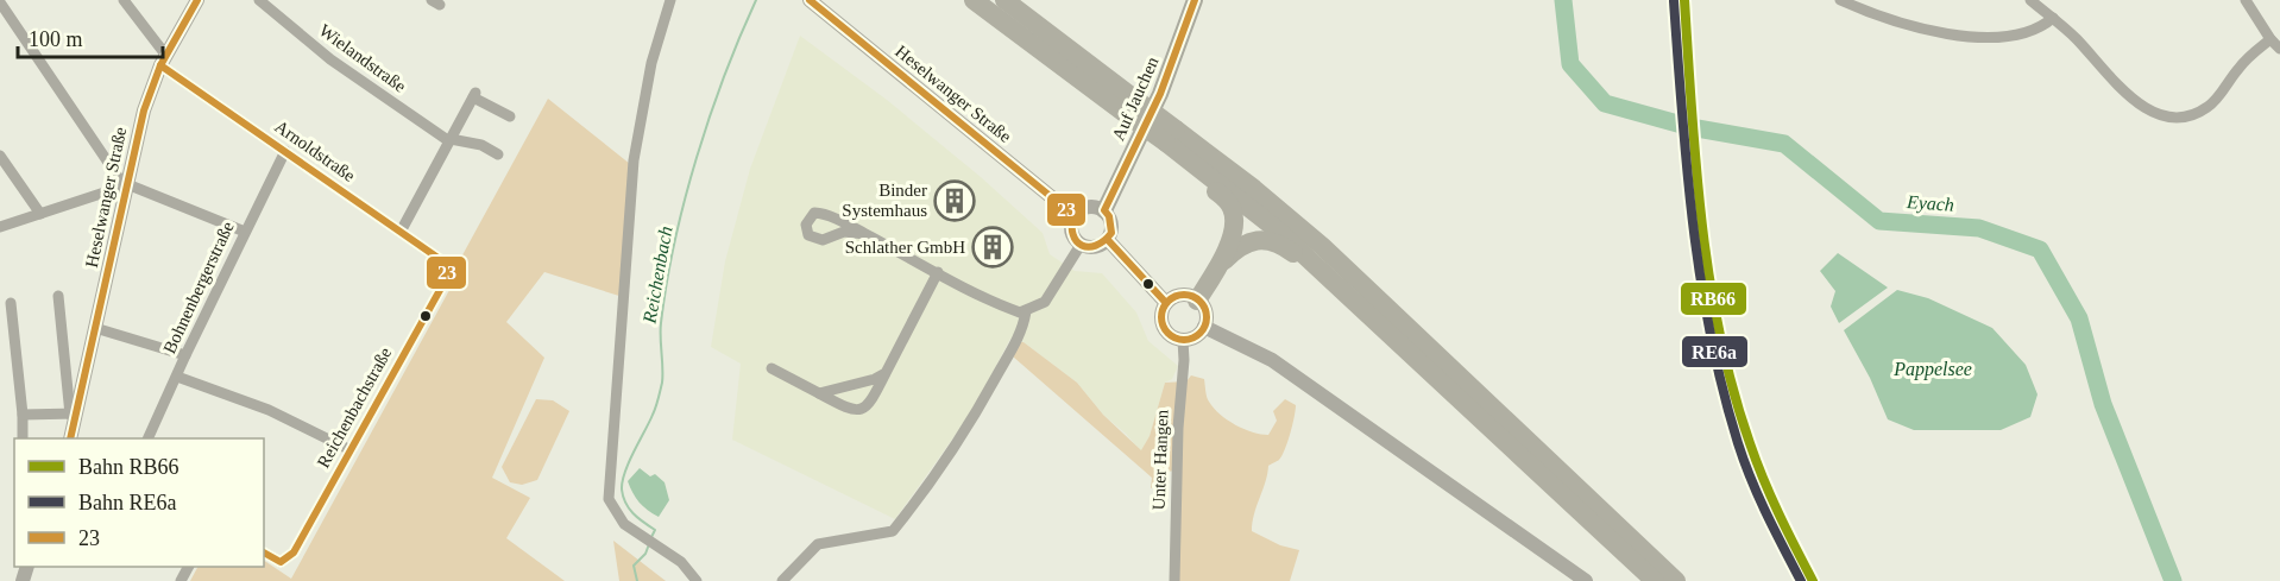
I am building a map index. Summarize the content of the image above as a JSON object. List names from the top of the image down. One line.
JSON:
{"streets":{"main road":["Auf Jauchen"],"street":["Wielandstraße","Heselwanger Straße","Arnoldstraße","Bohnenbergerstraße","Reichenbachstraße","Unter Hangen"]},"crossings":[["Heselwanger Straße","Auf Jauchen"],["Heselwanger Straße","Arnoldstraße"],["Arnoldstraße","Bohnenbergerstraße"],["Arnoldstraße","Reichenbachstraße"]],"water":["Eyach","Reichenbach","Pappelsee"],"places":{"building":["Binder Systemhaus","Schlather GmbH"]},"lines":["rail line RB66","transit line 23","rail line RE6a"],"legend":["Bahn RB66","Bahn RE6a","23"],"scale_bar":"100 m"}
